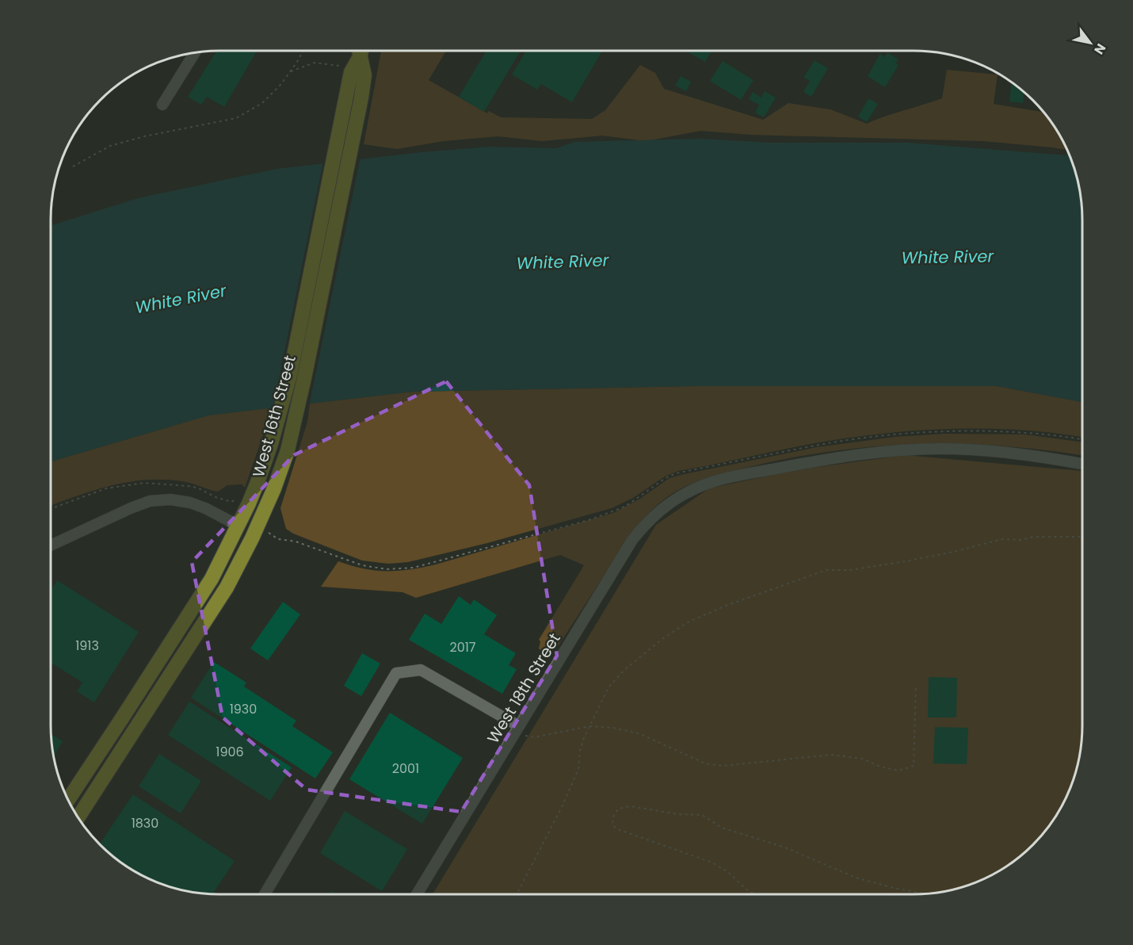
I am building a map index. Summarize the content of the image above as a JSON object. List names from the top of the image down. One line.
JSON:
{"streets":{"main road":["West 16th Street"],"street":["West 18th Street"]},"water":["White River"],"house_numbers":["1913","2017","1930","1906","2001","1830"],"north":"bottom right"}
